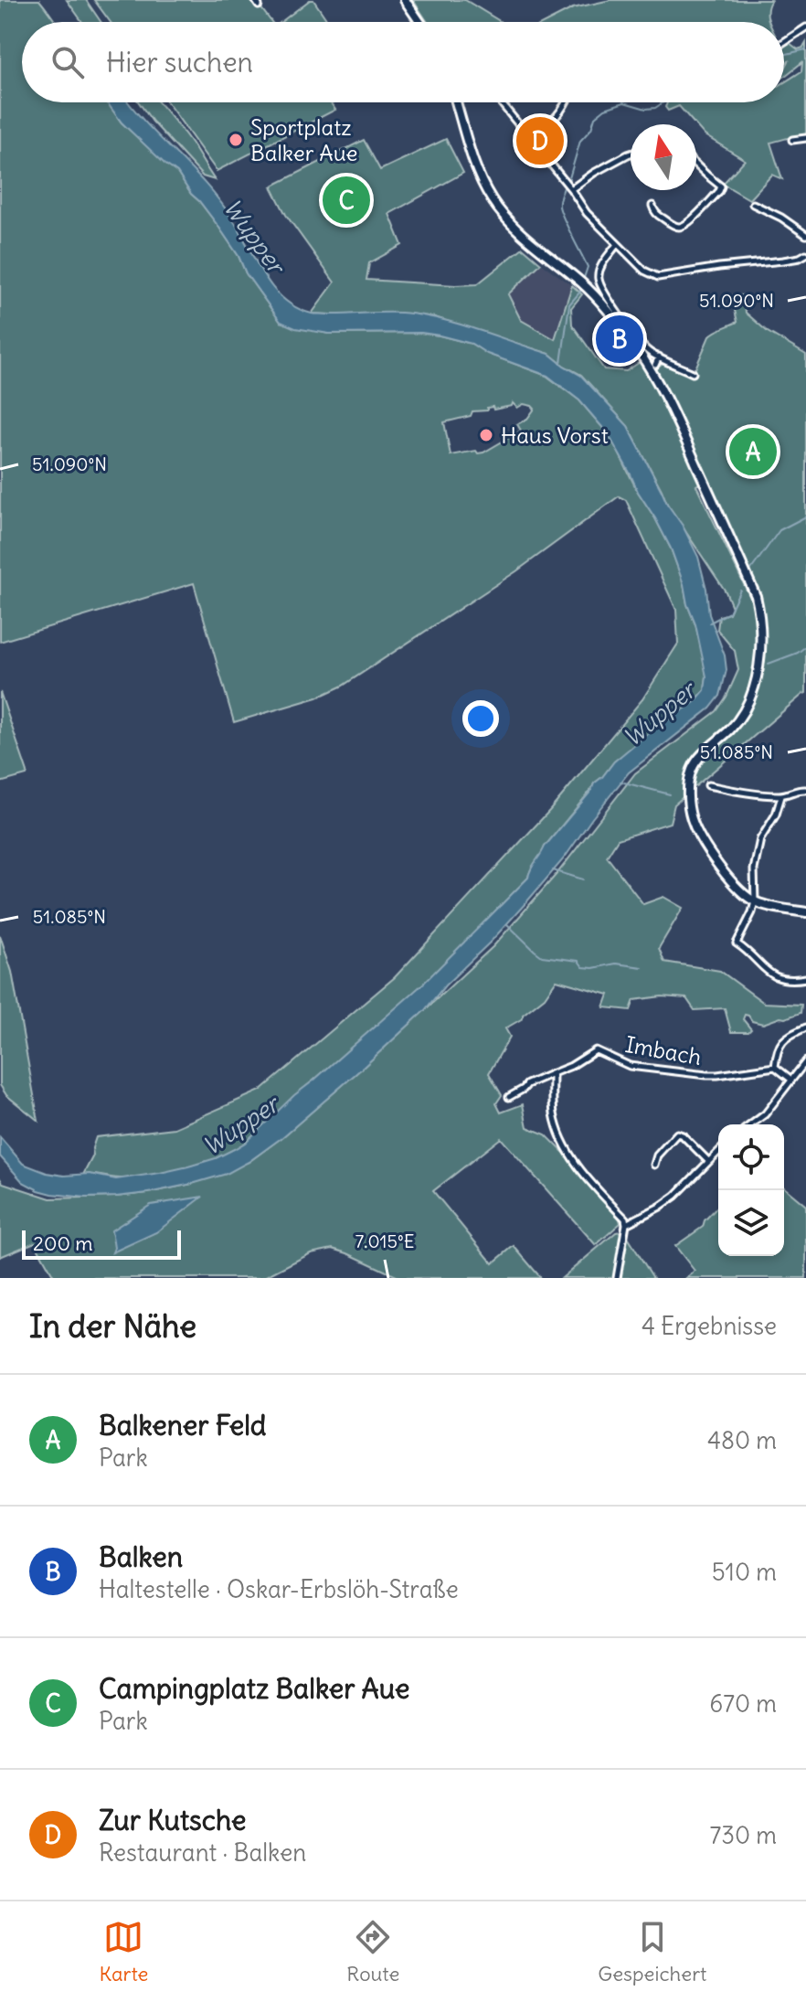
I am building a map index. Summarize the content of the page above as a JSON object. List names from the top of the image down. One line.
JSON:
{"streets":{"street":["Imbach"]},"water":["Wupper"],"places":["Sportplatz Balker Aue","Haus Vorst"],"scale_bar":"200 m","north":"top","page":{"search":"Hier suchen","pins":["D","C","B","A"],"scale":"200 m","heading":["In der Nähe","4 Ergebnisse"],"list":[{"mark":"A","name":"Balkener Feld","note":"Park","value":"480 m"},{"mark":"B","name":"Balken","note":"Haltestelle · Oskar-Erbslöh-Straße","value":"510 m"},{"mark":"C","name":"Campingplatz Balker Aue","note":"Park","value":"670 m"},{"mark":"D","name":"Zur Kutsche","note":"Restaurant · Balken","value":"730 m"}],"nav":["Karte","Route","Gespeichert"]},"coordinates":["51.090°N","51.085°N","7.015°E"]}
